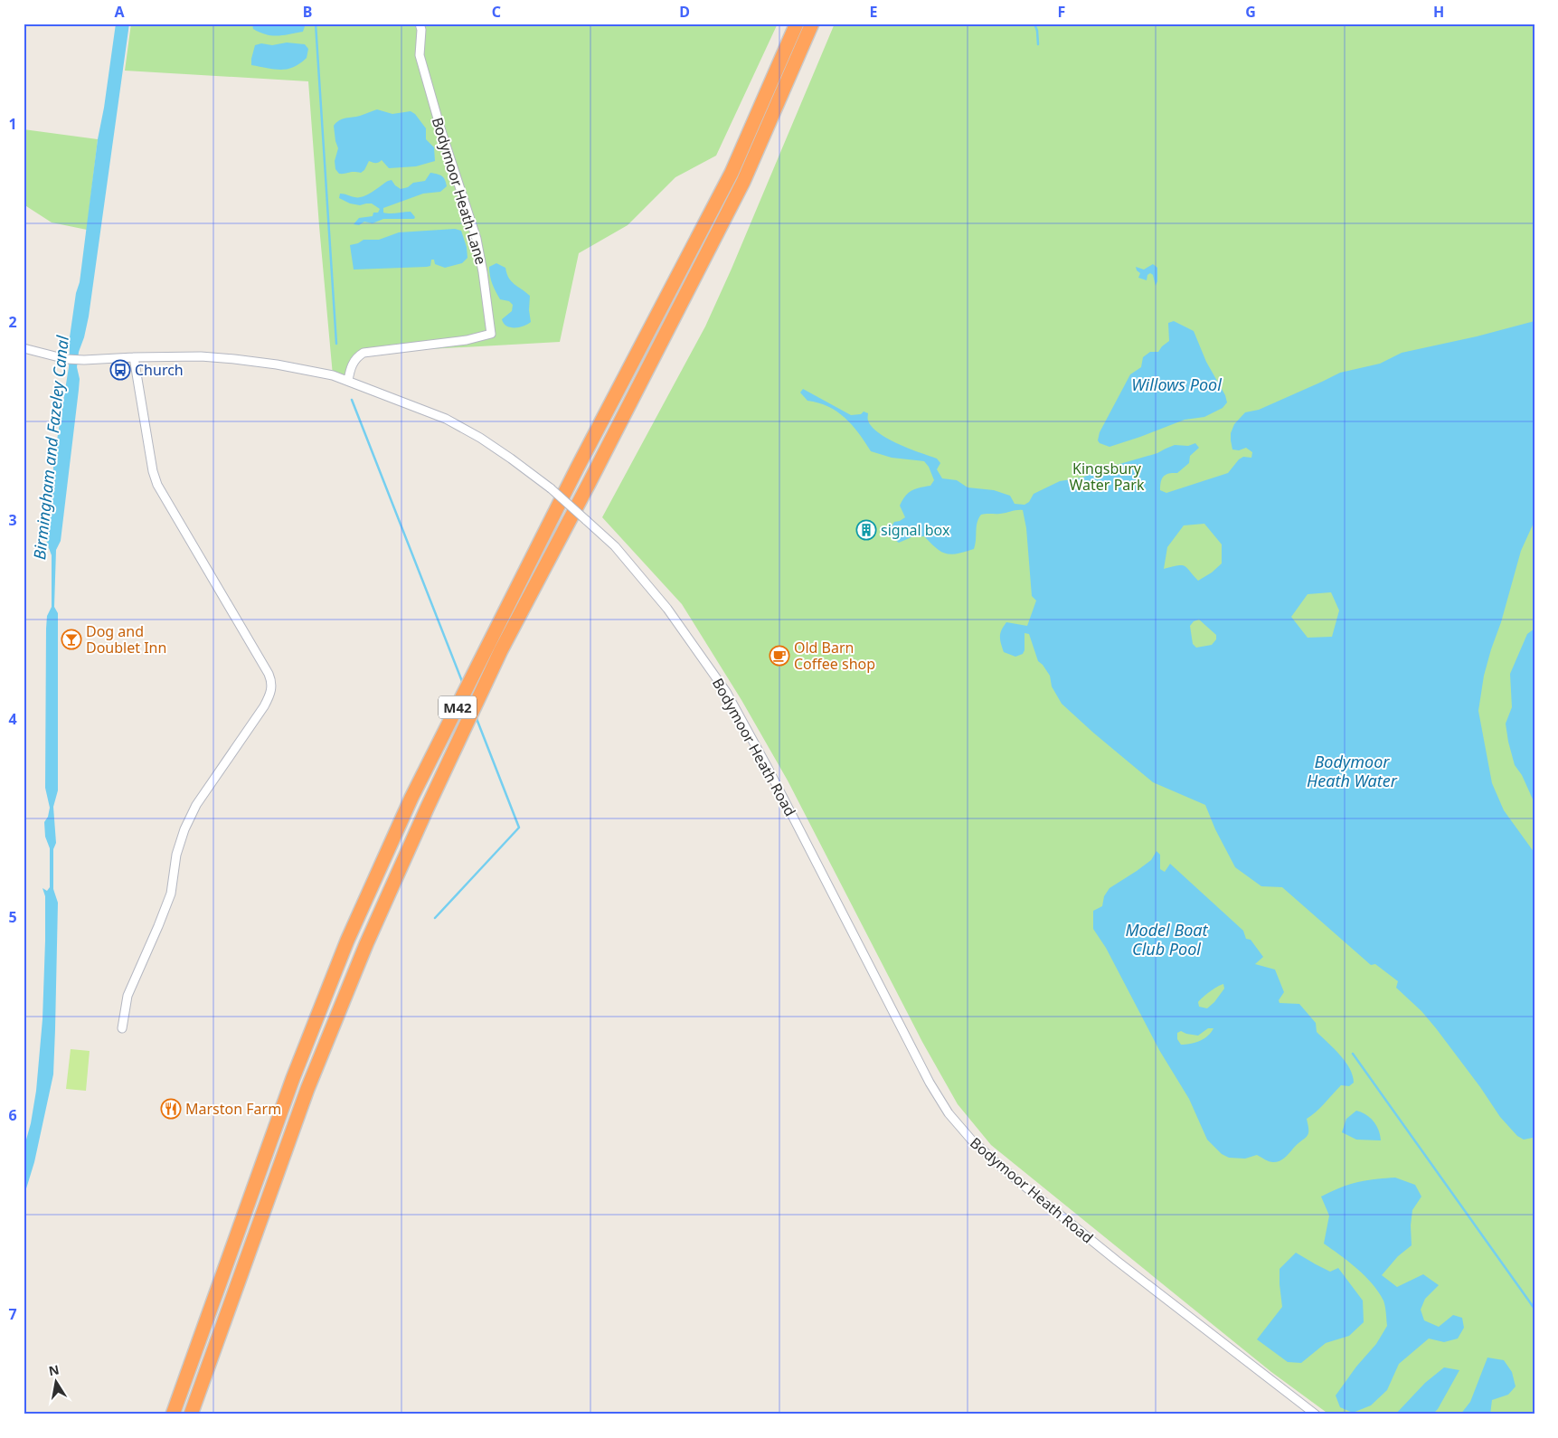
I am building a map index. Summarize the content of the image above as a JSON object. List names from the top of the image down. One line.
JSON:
{"streets":{"highway":["M42"],"street":["Bodymoor Heath Lane","Bodymoor Heath Road"]},"crossings":[["Bodymoor Heath Lane","Bodymoor Heath Road"]],"water":["Willows Pool","Birmingham and Fazeley Canal","Bodymoor Heath Water","Model Boat Club Pool"],"parks":["Kingsbury Water Park"],"places":{"bus stop":["Church"],"building":["signal box"],"bar":["Dog and Doublet Inn"],"cafe":["Old Barn Coffee shop"],"restaurant":["Marston Farm"]},"north":"top","grid":{"columns":["A","B","C","D","E","F","G","H"],"rows":["1","2","3","4","5","6","7"]}}
